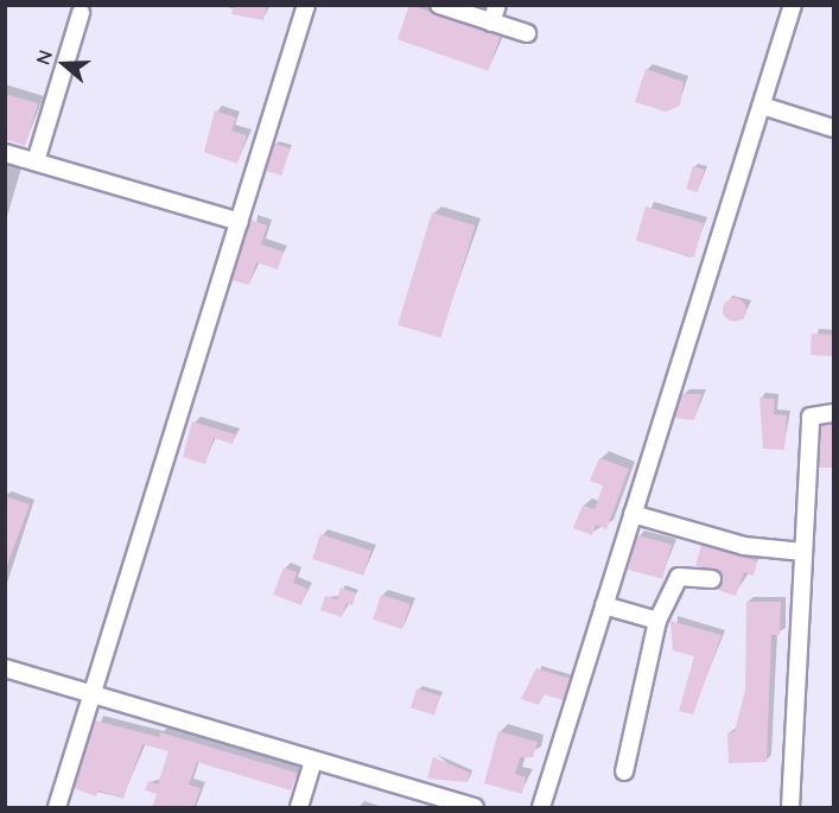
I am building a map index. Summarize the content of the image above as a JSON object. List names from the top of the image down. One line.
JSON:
{"north":"left"}
